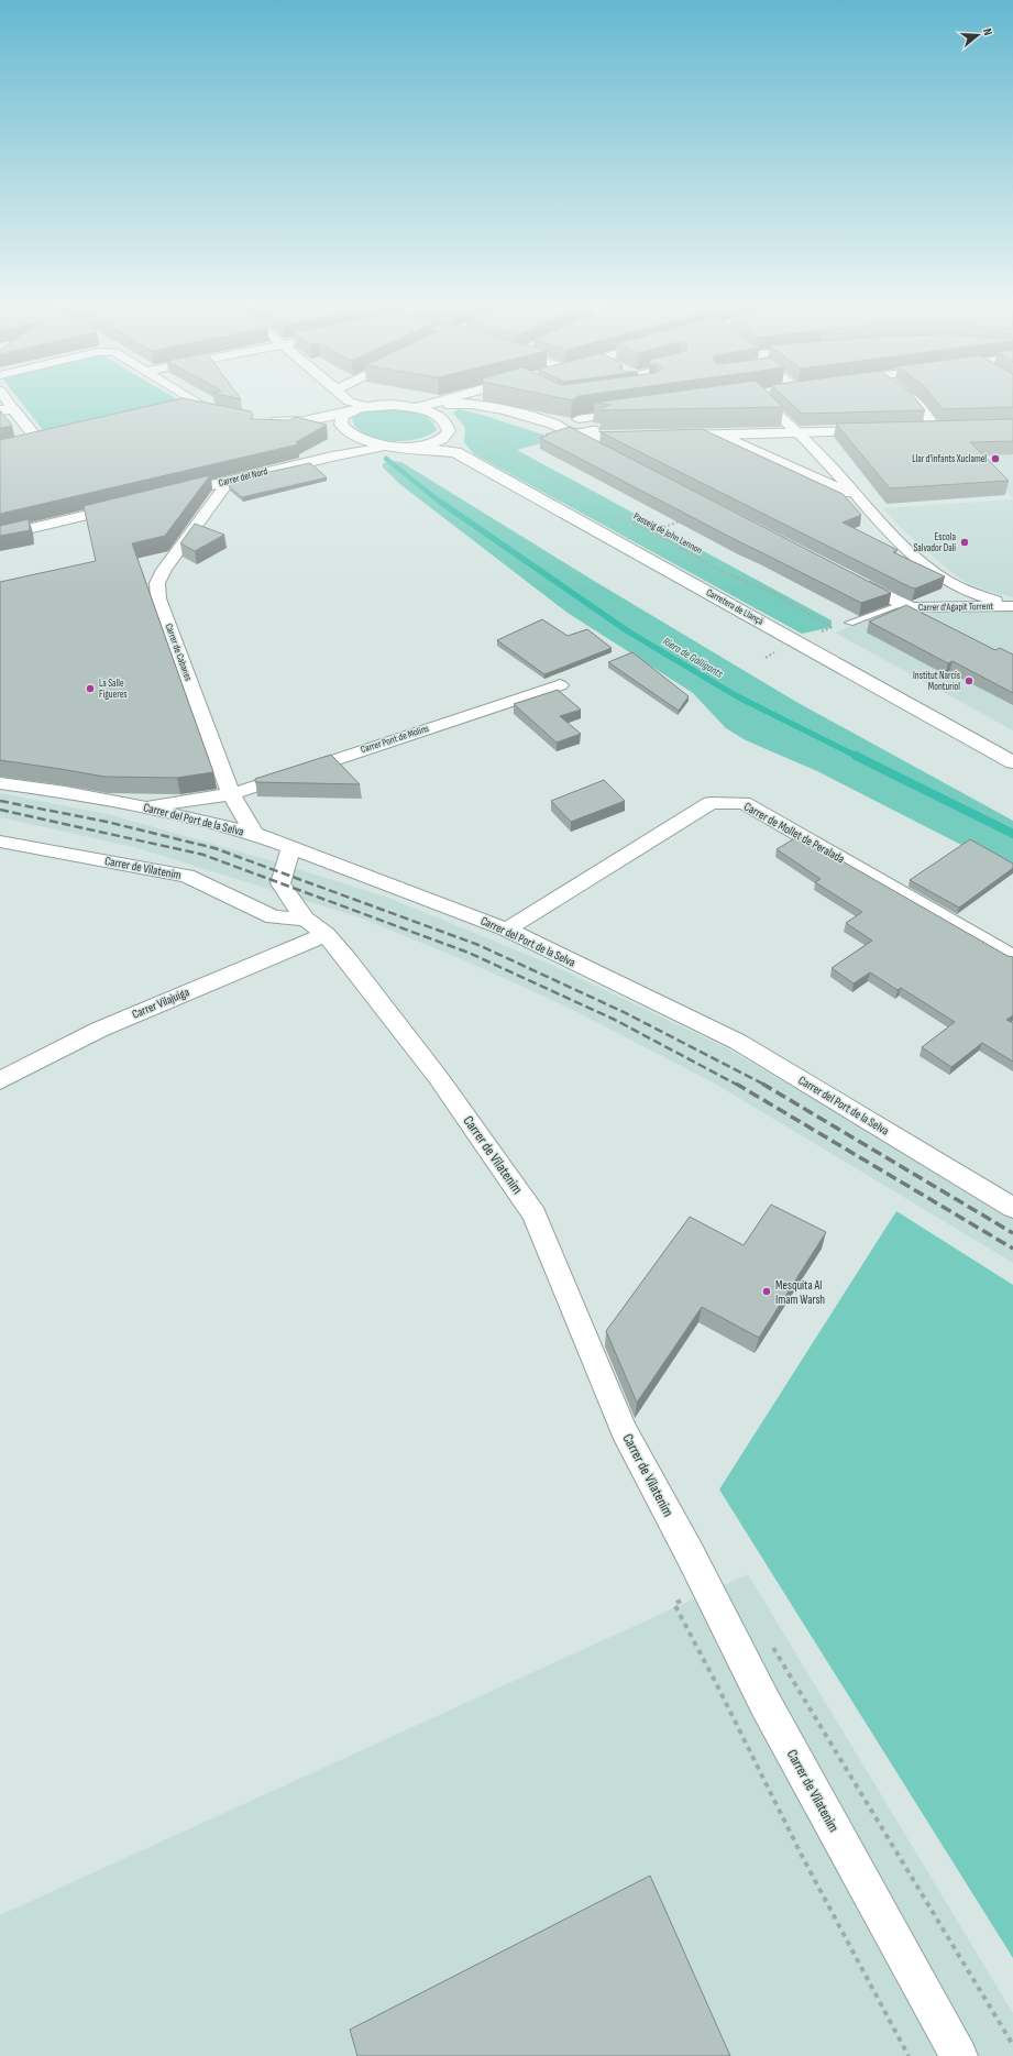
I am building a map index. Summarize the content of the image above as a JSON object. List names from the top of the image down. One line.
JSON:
{"streets":{"street":["Carrer del Nord","Carretera de Llançà","Carrer d'Agapit Torrent","Carrer de Cabanes","Carrer Pont de Molins","Carrer del Port de la Selva","Carrer de Mollet de Peralada","Carrer de Vilatenim","Carrer Vilajuiga"],"path":["Passeig de John Lennon"]},"crossings":[["Carrer del Nord","Carretera de Llançà"],["Carrer del Nord","Carrer de Cabanes"],["Carrer de Cabanes","Carrer Pont de Molins"],["Carrer de Cabanes","Carrer del Port de la Selva"],["Carrer Pont de Molins","Carrer del Port de la Selva"],["Carrer del Port de la Selva","Carrer de Mollet de Peralada"],["Carrer del Port de la Selva","Carrer de Vilatenim"],["Carrer de Vilatenim","Carrer Vilajuiga"]],"water":["Riera de Galligants"],"places":["Llar d'infants Xuclamel","Escola Salvador Dalí","Institut Narcís Monturiol","La Salle Figueres","Mesquita Al Imam Warsh"],"north":"right"}
